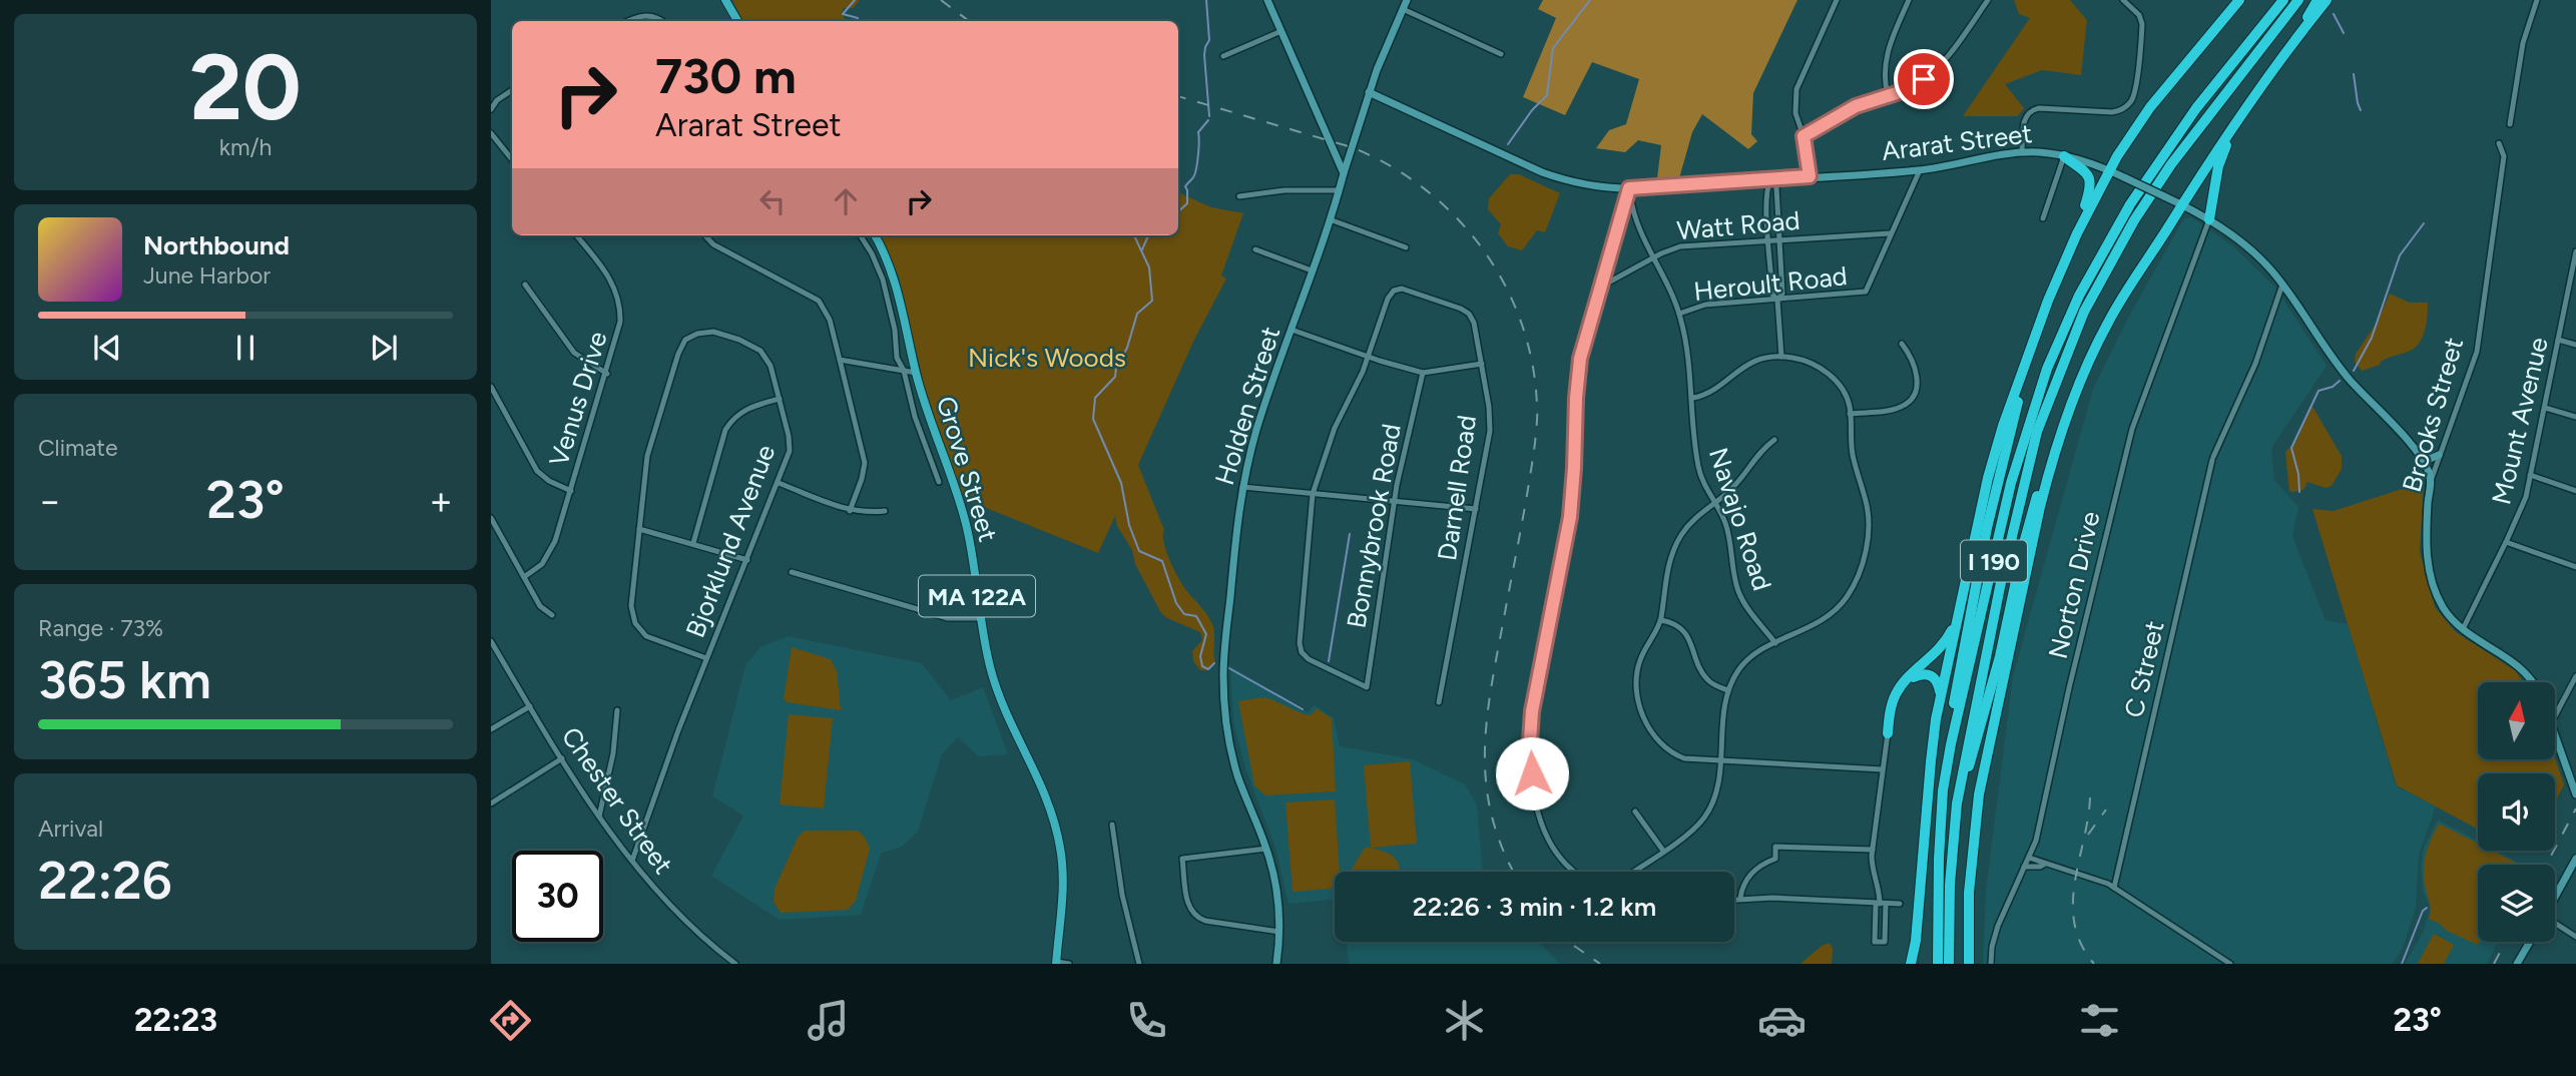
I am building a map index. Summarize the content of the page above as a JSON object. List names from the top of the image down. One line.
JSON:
{"streets":{"highway":["I 190"],"main road":["Ararat Street","Holden Street","Brooks Street","Grove Street","MA 122A"],"street":["Watt Road","Heroult Road","Venus Drive","Mount Avenue","Darnell Road","Navajo Road","Bonnybrook Road","Bjorklund Avenue","Norton Drive","C Street","Chester Street"]},"crossings":[["Ararat Street","Holden Street"],["Ararat Street","Brooks Street"],["Ararat Street","Navajo Road"],["Ararat Street","Norton Drive"],["Ararat Street","C Street"],["Watt Road","Heroult Road"],["Watt Road","Navajo Road"],["Heroult Road","Navajo Road"],["Brooks Street","Mount Avenue"],["Bjorklund Avenue","Chester Street"]],"parks":["Nick's Woods"],"north":"top","page":{"tile":[["20","km/h"],"Climate",["Range · 73%","365 km"],["Arrival","22:26"]],"turn":["730 m","Ararat Street"],"song":["Northbound","June Harbor"],"heat":["−","23°","+"],"limit":"30","trip":"22:26 · 3 min · 1.2 km","tabs":["22:23","23°"]}}
